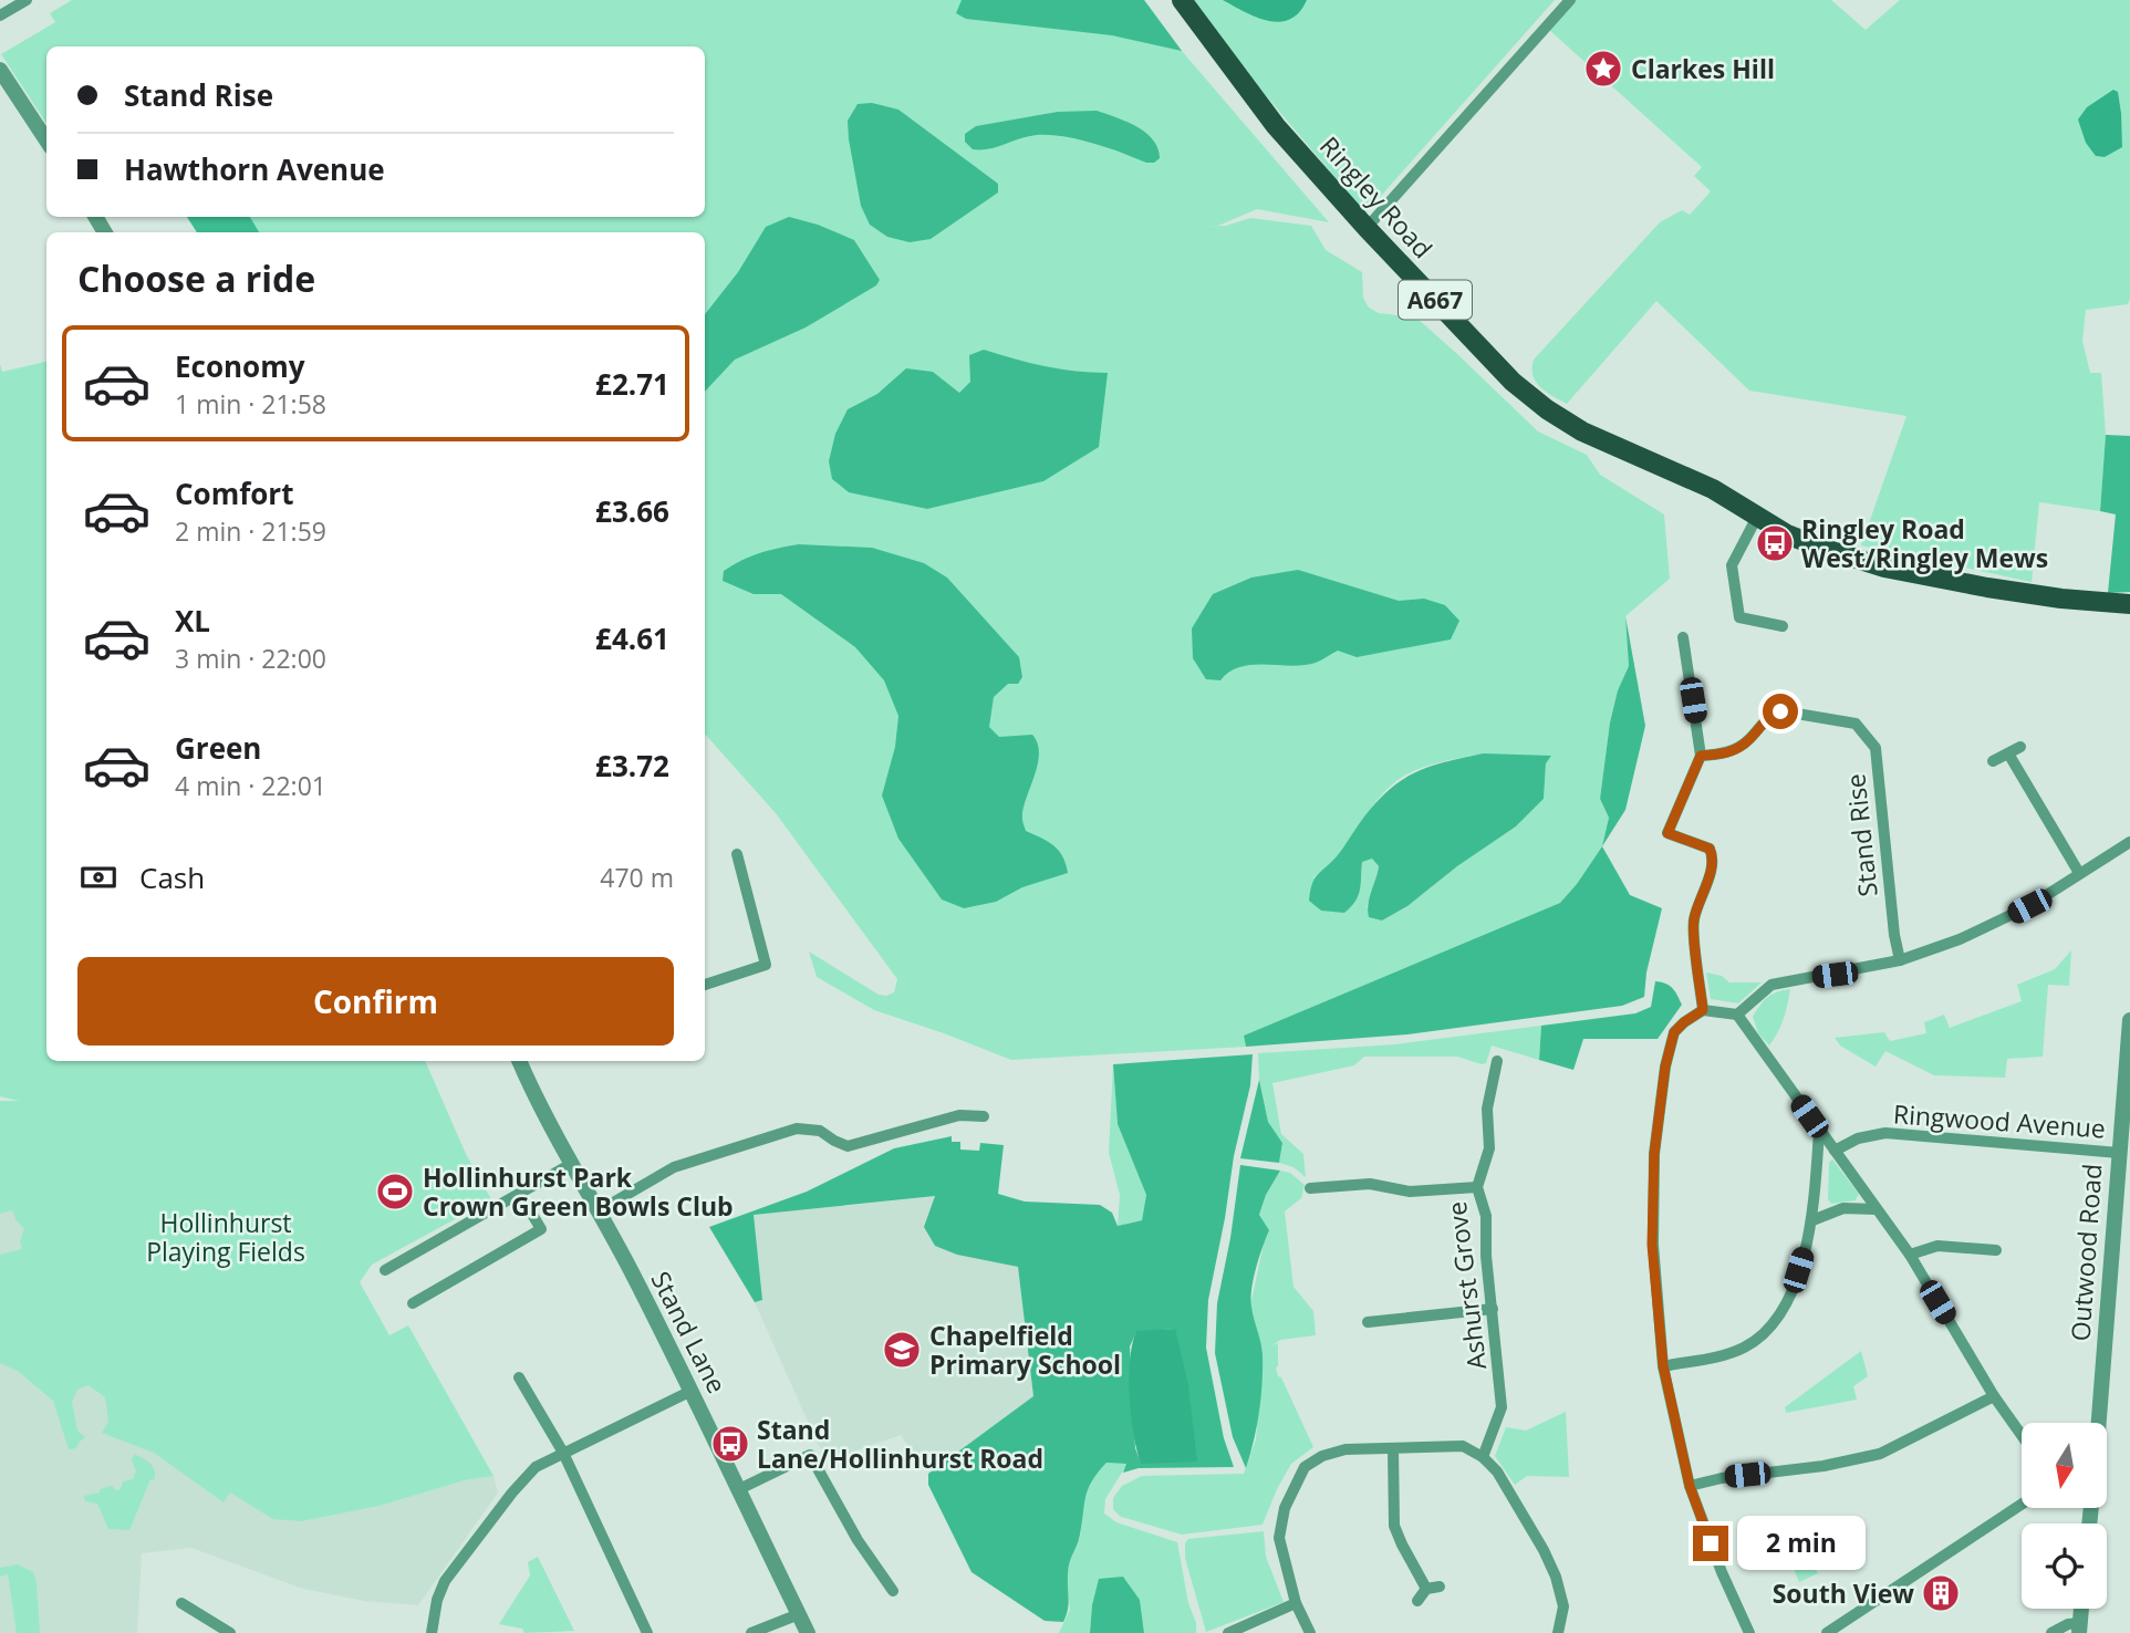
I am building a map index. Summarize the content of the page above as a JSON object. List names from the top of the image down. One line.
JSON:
{"streets":{"main road":["Ringley Road","A667"],"street":["Stand Rise","Ringwood Avenue","Outwood Road","Ashurst Grove","Stand Lane"]},"crossings":[["Ringley Road","A667"],["Ringwood Avenue","Outwood Road"]],"parks":["Hollinhurst Playing Fields"],"places":{"place":["Clarkes Hill"],"bus stop":["Ringley Road West/Ringley Mews","Stand Lane/Hollinhurst Road"],"sports":["Hollinhurst Park Crown Green Bowls Club"],"school or university":["Chapelfield Primary School"],"building":["South View"]},"north":"bottom","page":{"banner":["Stand Rise","Hawthorn Avenue"],"heading":"Choose a ride","list":[{"name":"Economy","note":"1 min · 21:58","value":"£2.71"},{"name":"Comfort","note":"2 min · 21:59","value":"£3.66"},{"name":"XL","note":"3 min · 22:00","value":"£4.61"},{"name":"Green","note":"4 min · 22:01","value":"£3.72"}],"pay":["Cash","470 m"],"buttons":"Confirm","bubble":"2 min"}}
